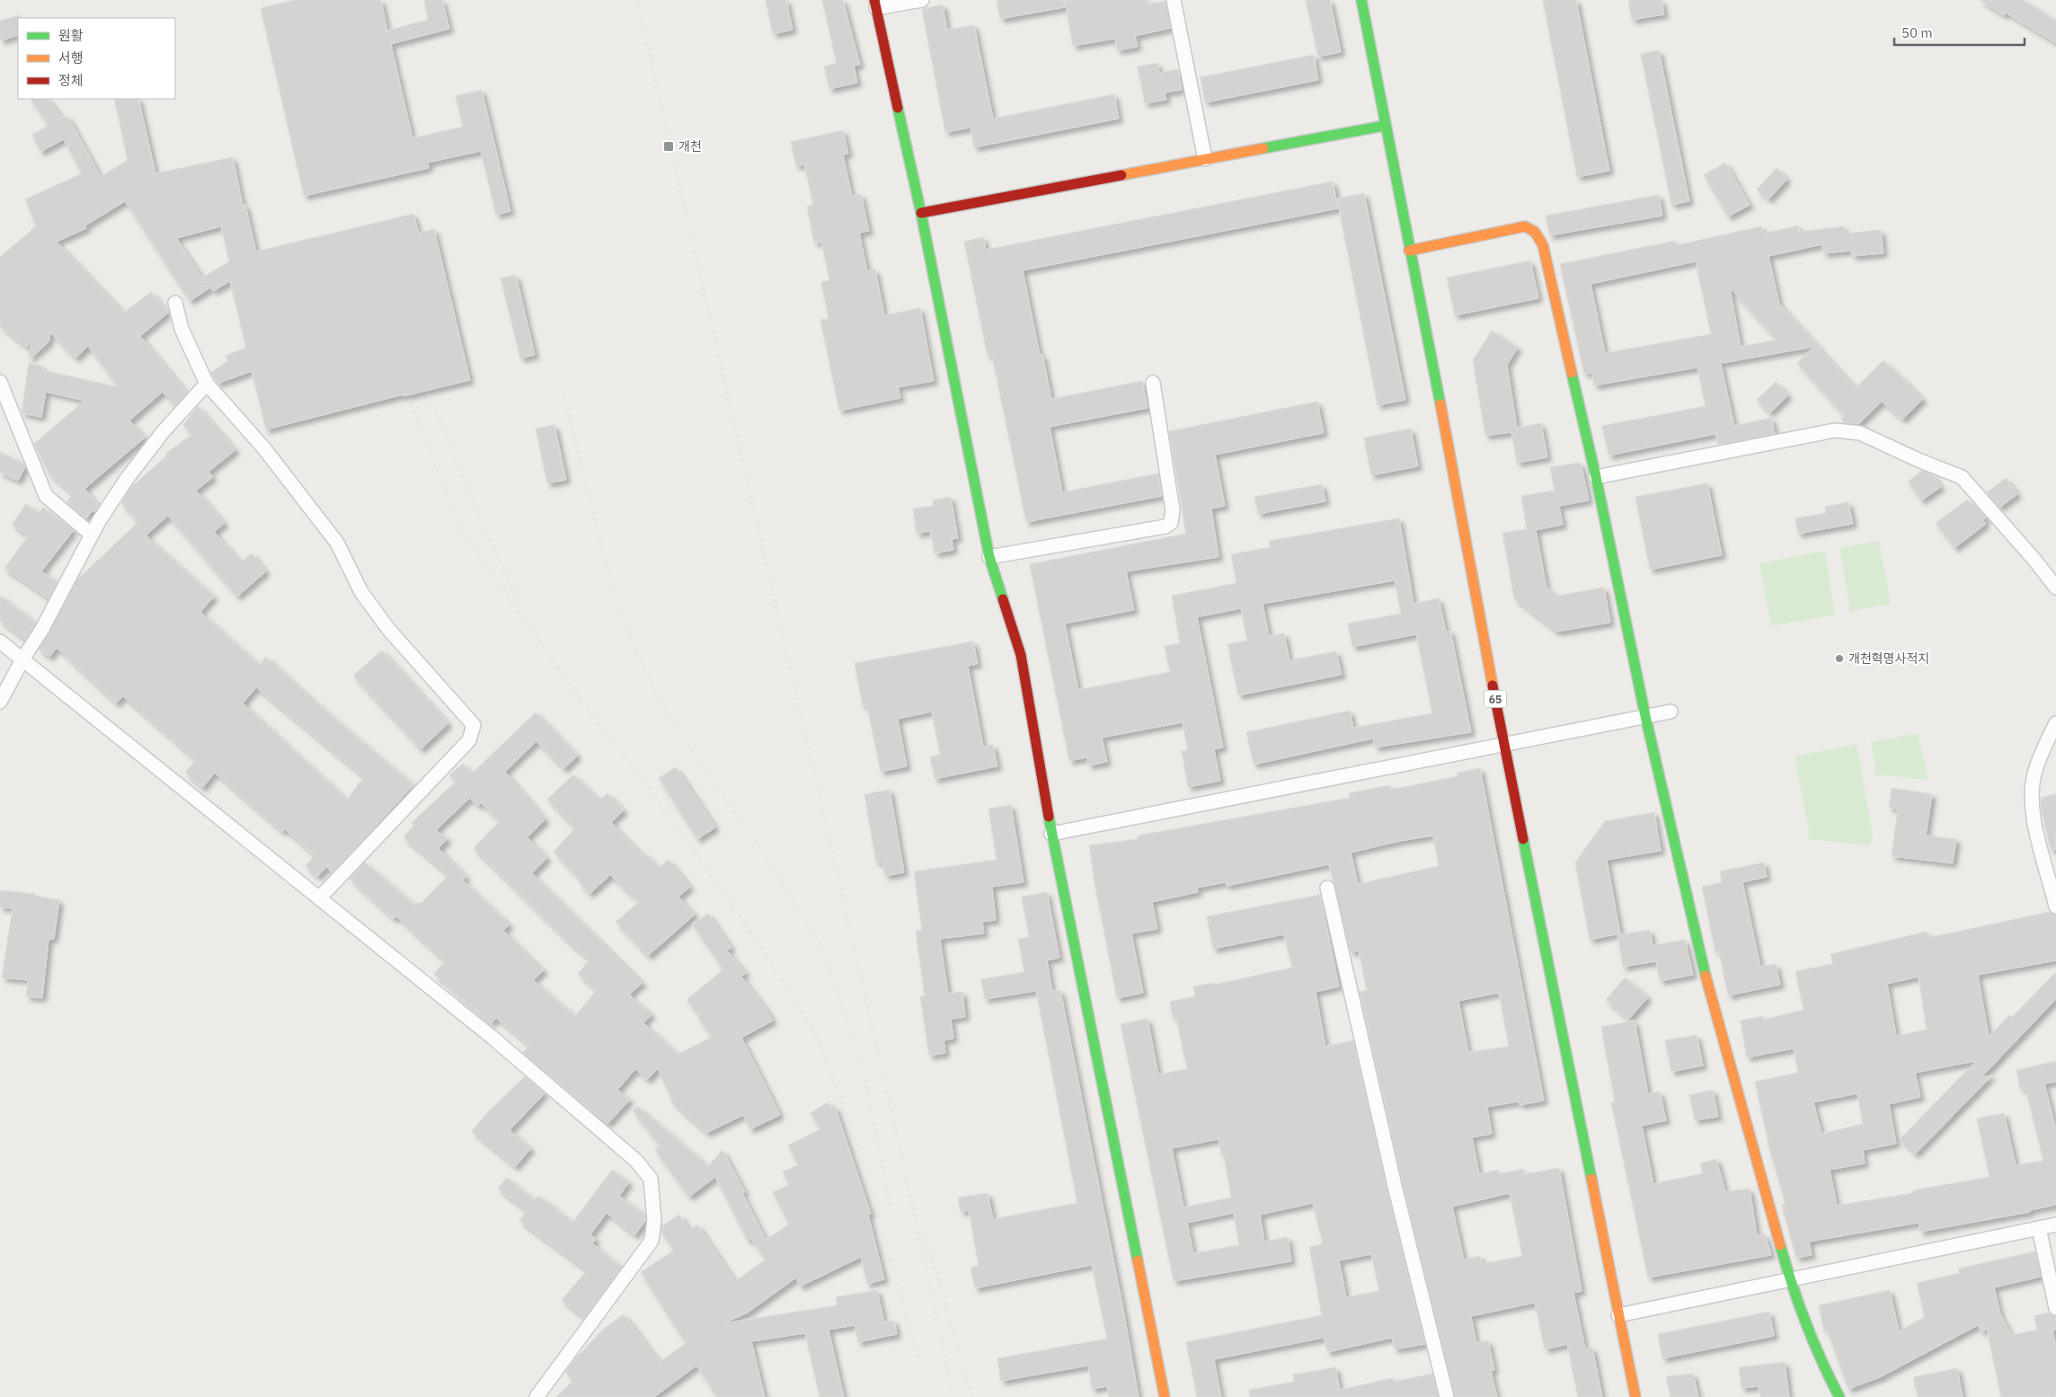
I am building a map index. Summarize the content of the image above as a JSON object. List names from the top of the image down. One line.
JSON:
{"streets":{"main road":["65"]},"places":{"transit":["개천"],"other":["개천혁명사적지"]},"legend":["원활","서행","정체"],"scale_bar":"50 m"}
